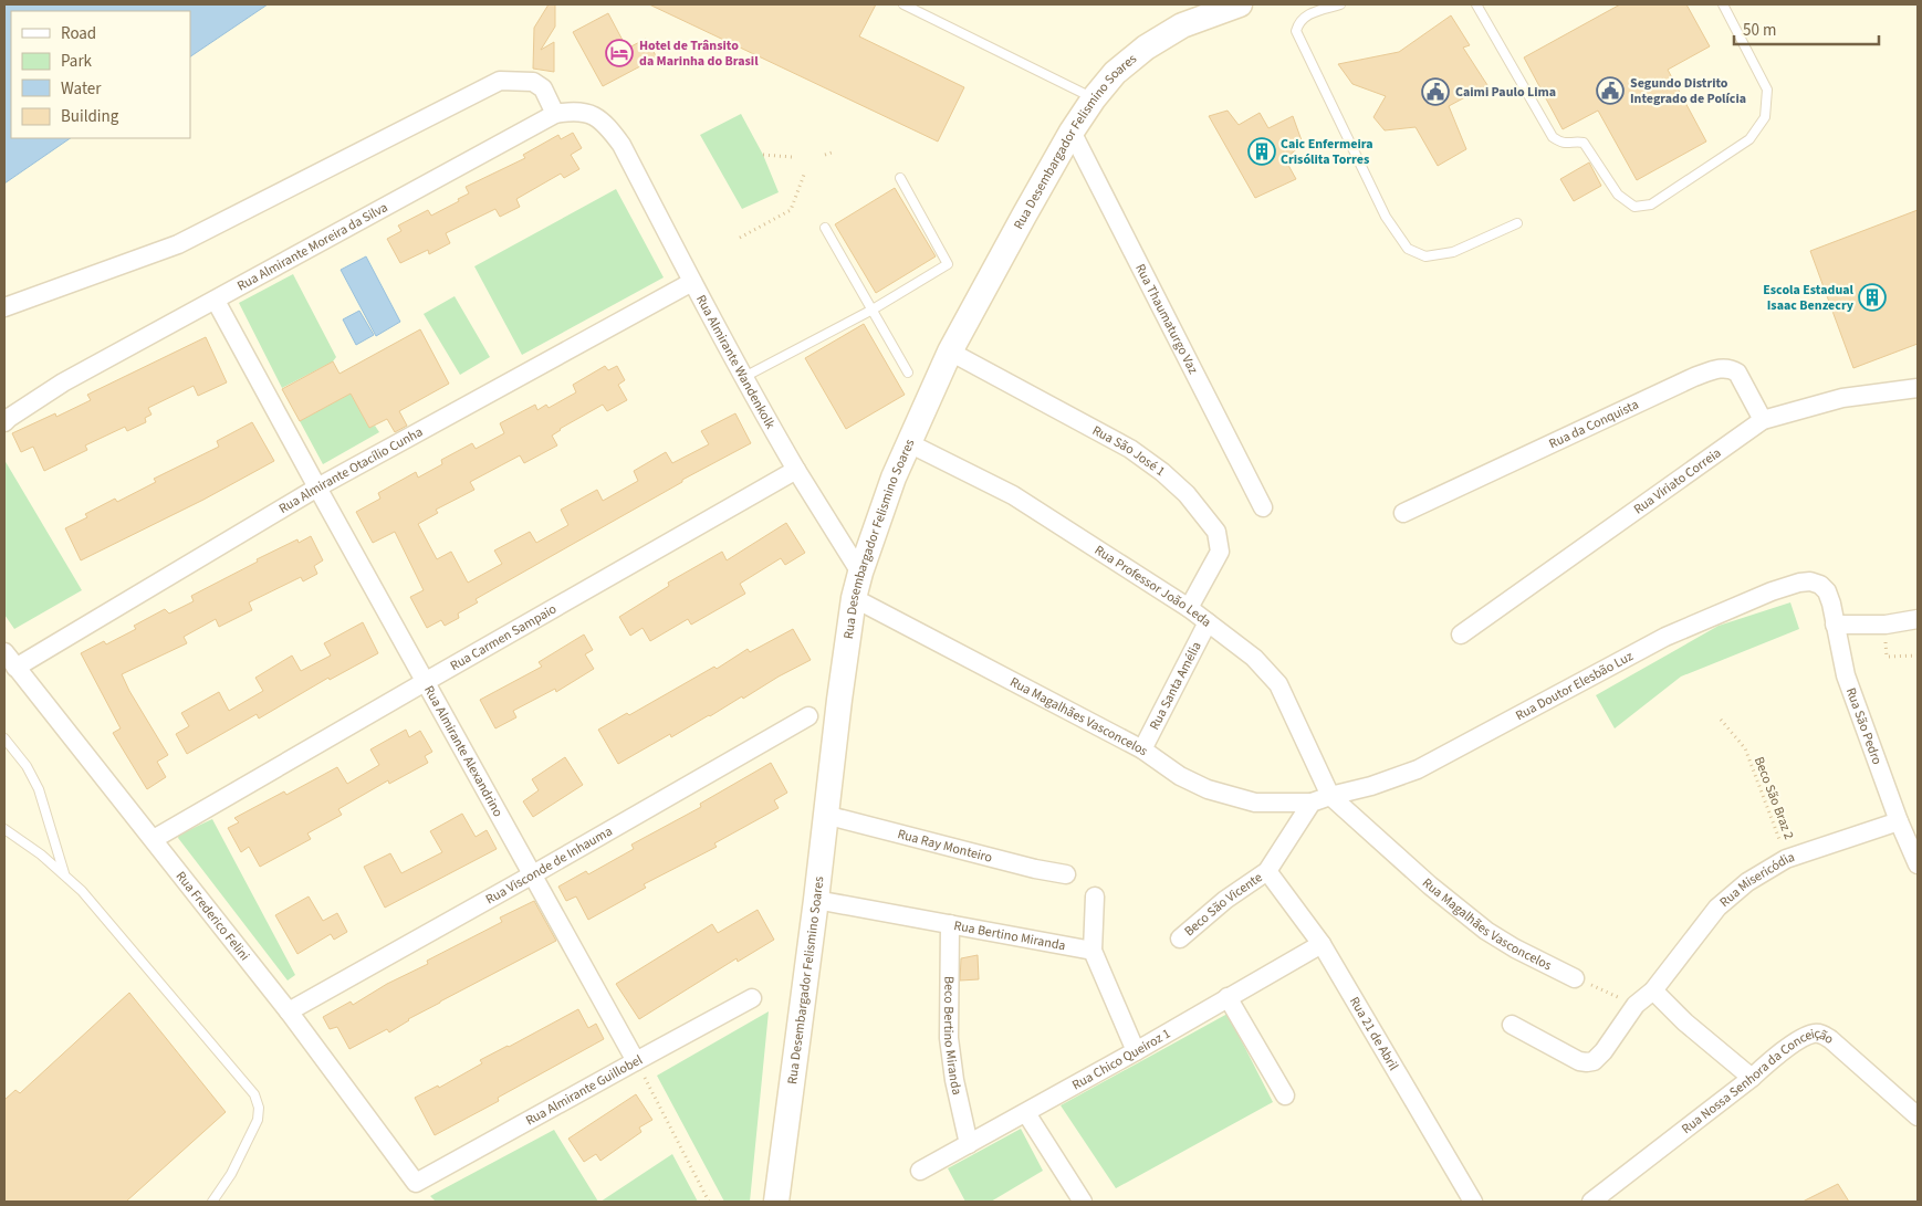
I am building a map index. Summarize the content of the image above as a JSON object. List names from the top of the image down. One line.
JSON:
{"streets":{"street":["Rua Desembargador Felismino Soares","Rua Almirante Moreira da Silva","Rua Thaumaturgo Vaz","Rua Almirante Wandenkolk","Rua da Conquista","Rua São José 1","Rua Almirante Otacílio Cunha","Rua Viriato Correia","Rua Professor João Leda","Rua Carmen Sampaio","Rua Doutor Elesbão Luz","Rua Santa Amélia","Rua Magalhães Vasconcelos","Rua São Pedro","Rua Almirante Alexandrino","Rua Ray Monteiro","Rua Visconde de Inhauma","Rua Misericódia","Beco São Vicente","Rua Frederico Felini","Rua Bertino Miranda","Rua 21 de Abril","Beco Bertino Miranda","Rua Chico Queiroz 1","Rua Almirante Guillobel","Rua Nossa Senhora da Conceição"],"path":["Beco São Braz 2"]},"crossings":[["Rua Desembargador Felismino Soares","Rua Thaumaturgo Vaz"],["Rua Desembargador Felismino Soares","Rua Almirante Wandenkolk"],["Rua Desembargador Felismino Soares","Rua São José 1"],["Rua Desembargador Felismino Soares","Rua Professor João Leda"],["Rua Desembargador Felismino Soares","Rua Magalhães Vasconcelos"],["Rua Desembargador Felismino Soares","Rua Ray Monteiro"],["Rua Desembargador Felismino Soares","Rua Bertino Miranda"],["Rua Almirante Moreira da Silva","Rua Almirante Wandenkolk"],["Rua Almirante Moreira da Silva","Rua Almirante Alexandrino"],["Rua Almirante Wandenkolk","Rua Almirante Otacílio Cunha"],["Rua Almirante Wandenkolk","Rua Carmen Sampaio"],["Rua da Conquista","Rua Viriato Correia"],["Rua São José 1","Rua Professor João Leda"],["Rua Almirante Otacílio Cunha","Rua Almirante Alexandrino"],["Rua Almirante Otacílio Cunha","Rua Frederico Felini"],["Rua Professor João Leda","Rua Doutor Elesbão Luz"],["Rua Professor João Leda","Rua Santa Amélia"],["Rua Professor João Leda","Rua Magalhães Vasconcelos"],["Rua Carmen Sampaio","Rua Almirante Alexandrino"],["Rua Carmen Sampaio","Rua Frederico Felini"],["Rua Doutor Elesbão Luz","Rua Magalhães Vasconcelos"],["Rua Doutor Elesbão Luz","Rua São Pedro"],["Rua Santa Amélia","Rua Magalhães Vasconcelos"],["Rua São Pedro","Rua Misericódia"],["Rua Almirante Alexandrino","Rua Visconde de Inhauma"],["Rua Almirante Alexandrino","Rua Almirante Guillobel"],["Beco São Braz 2","Rua Misericódia"],["Rua Visconde de Inhauma","Rua Frederico Felini"],["Beco São Vicente","Rua 21 de Abril"],["Rua Frederico Felini","Rua Almirante Guillobel"],["Rua Bertino Miranda","Beco Bertino Miranda"],["Rua 21 de Abril","Rua Chico Queiroz 1"],["Beco Bertino Miranda","Rua Chico Queiroz 1"]],"places":{"hotel":["Hotel de Trânsito da Marinha do Brasil"],"public building":["Segundo Distrito Integrado de Polícia","Caimi Paulo Lima"],"building":["Caic Enfermeira Crisólita Torres","Escola Estadual Isaac Benzecry"]},"legend":["Road","Park","Water","Building"],"scale_bar":"50 m"}
